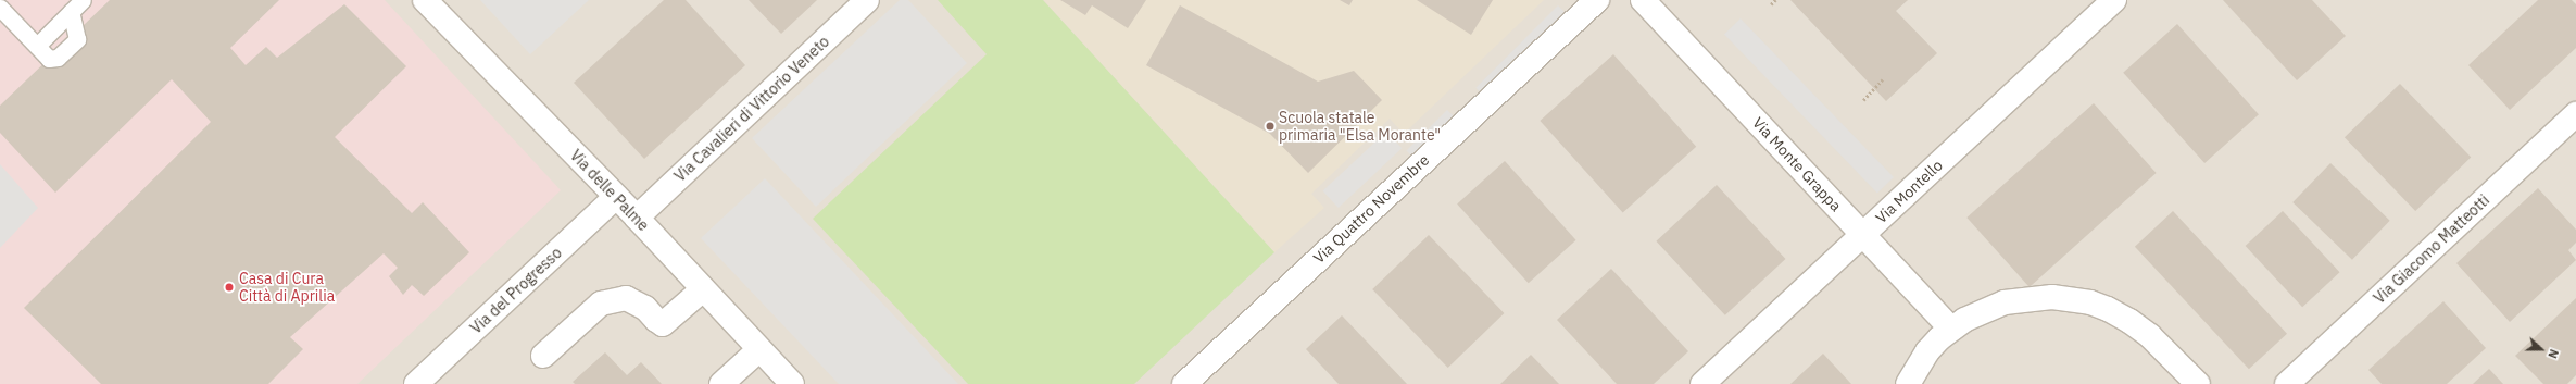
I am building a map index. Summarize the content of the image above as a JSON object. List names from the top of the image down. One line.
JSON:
{"streets":{"street":["Via Cavalieri di Vittorio Veneto","Via Monte Grappa","Via delle Palme","Via Montello","Via Quattro Novembre","Via Giacomo Matteotti","Via del Progresso"]},"crossings":[["Via Cavalieri di Vittorio Veneto","Via delle Palme"],["Via Monte Grappa","Via Montello"],["Via delle Palme","Via del Progresso"]],"places":["Scuola statale primaria \"Elsa Morante\"","Casa di Cura Città di Aprilia"],"north":"right"}
